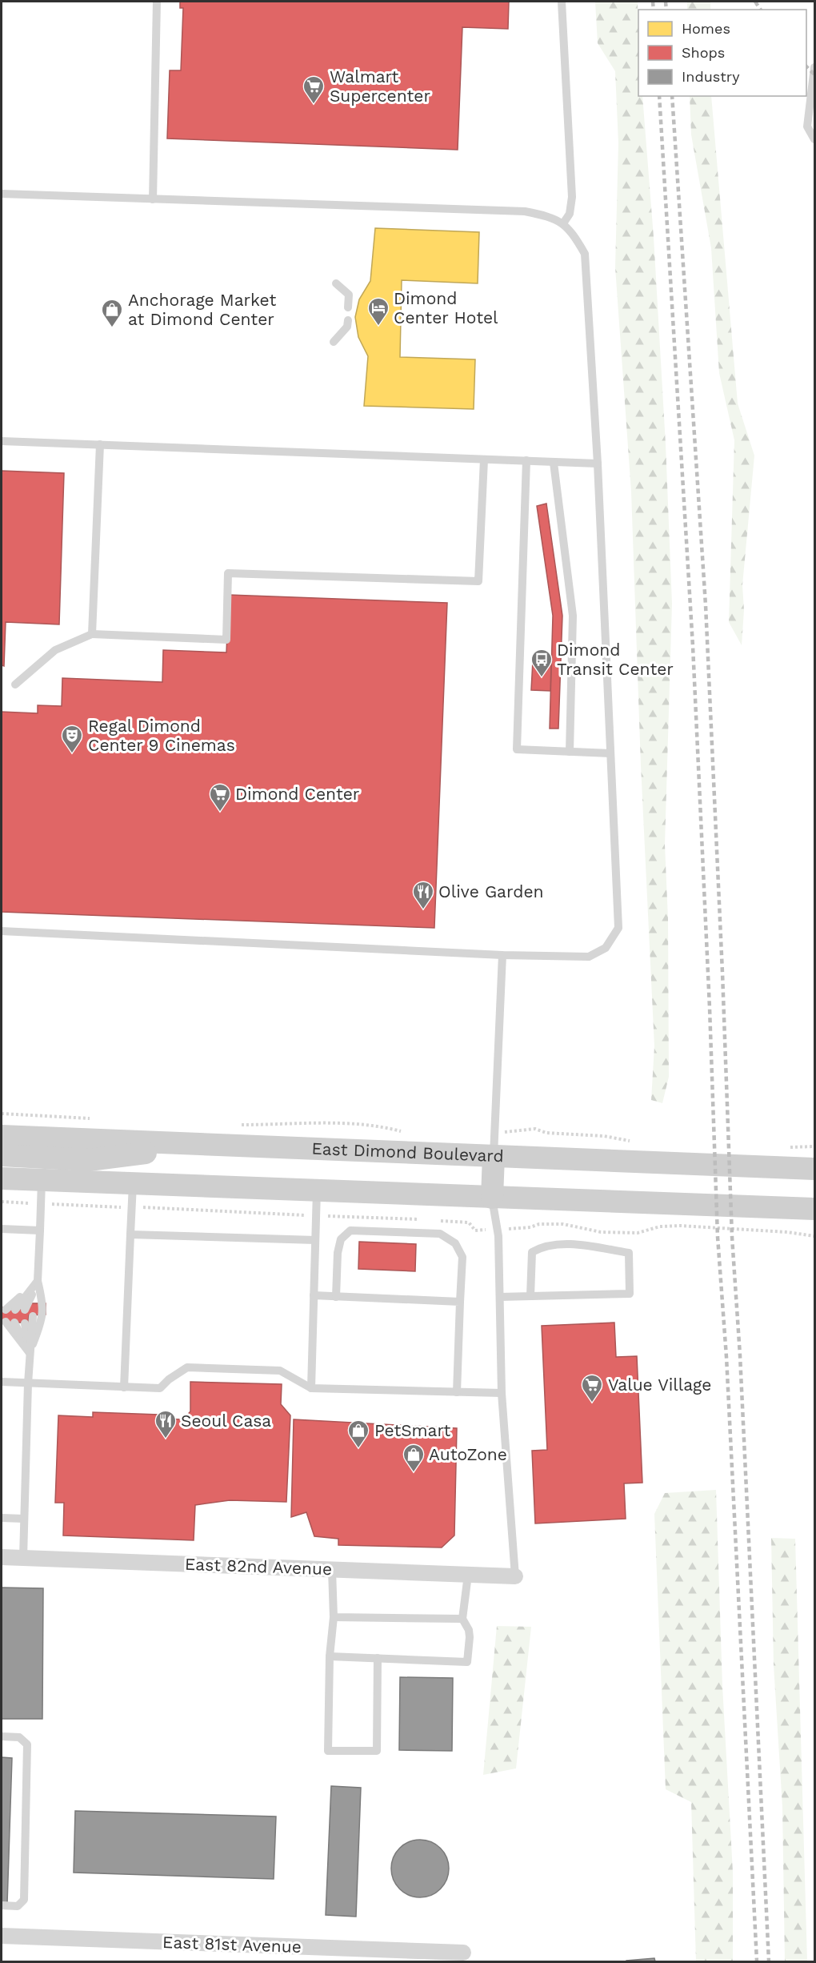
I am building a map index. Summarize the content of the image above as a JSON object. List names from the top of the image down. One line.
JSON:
{"streets":{"main road":["East Dimond Boulevard"],"street":["East 82nd Avenue","East 81st Avenue"]},"places":{"supermarket":["Walmart Supercenter","Dimond Center","Value Village"],"hotel":["Dimond Center Hotel"],"shop":["Anchorage Market at Dimond Center","PetSmart","AutoZone"],"bus stop":["Dimond Transit Center"],"theatre":["Regal Dimond Center 9 Cinemas"],"restaurant":["Olive Garden","Seoul Casa"]},"legend":["Homes","Shops","Industry"]}
